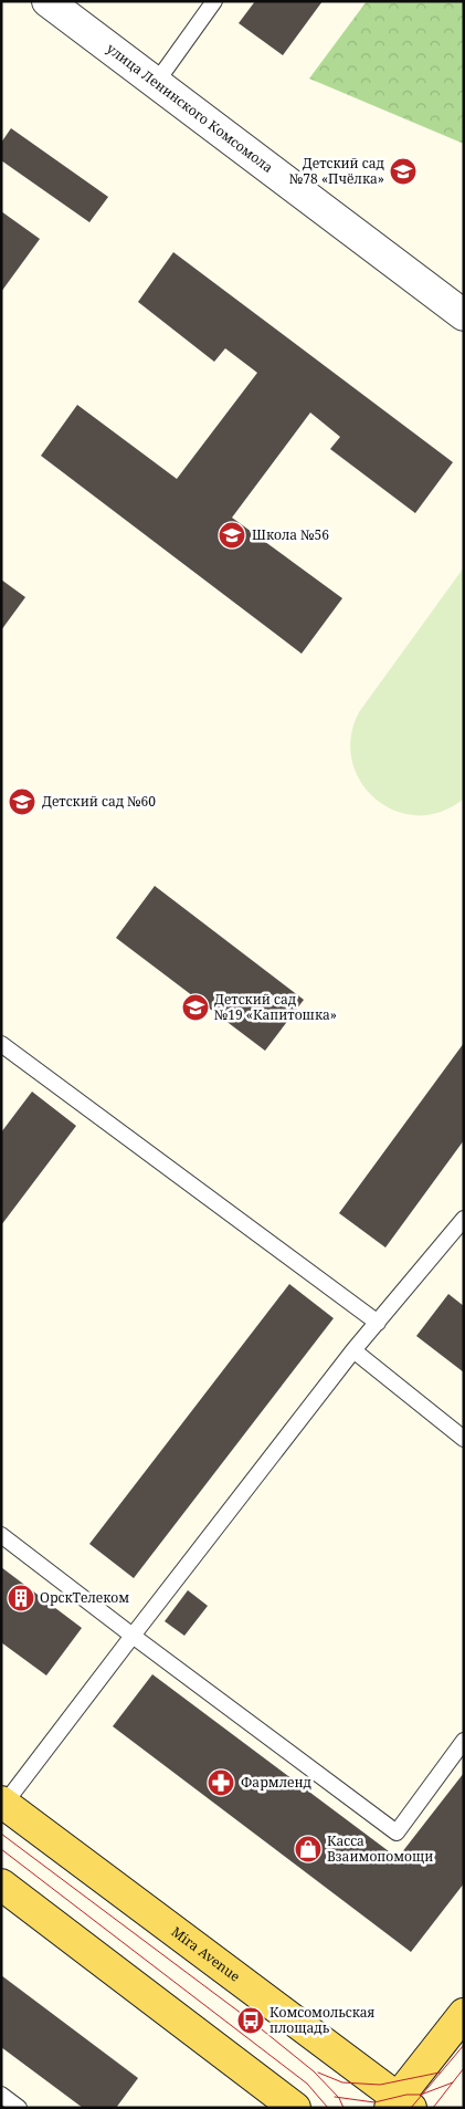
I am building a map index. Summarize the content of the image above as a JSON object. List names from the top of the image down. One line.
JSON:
{"streets":{"main road":["Mira Avenue"],"street":["улица Ленинского Комсомола"]},"places":{"school or university":["Детский сад №78 «Пчёлка»","Школа №56","Детский сад №60","Детский сад №19 «Капитошка»"],"building":["ОрскТелеком"],"pharmacy":["Фармленд"],"shop":["Касса Взаимопомощи"],"bus stop":["Комсомольская площадь"]}}
